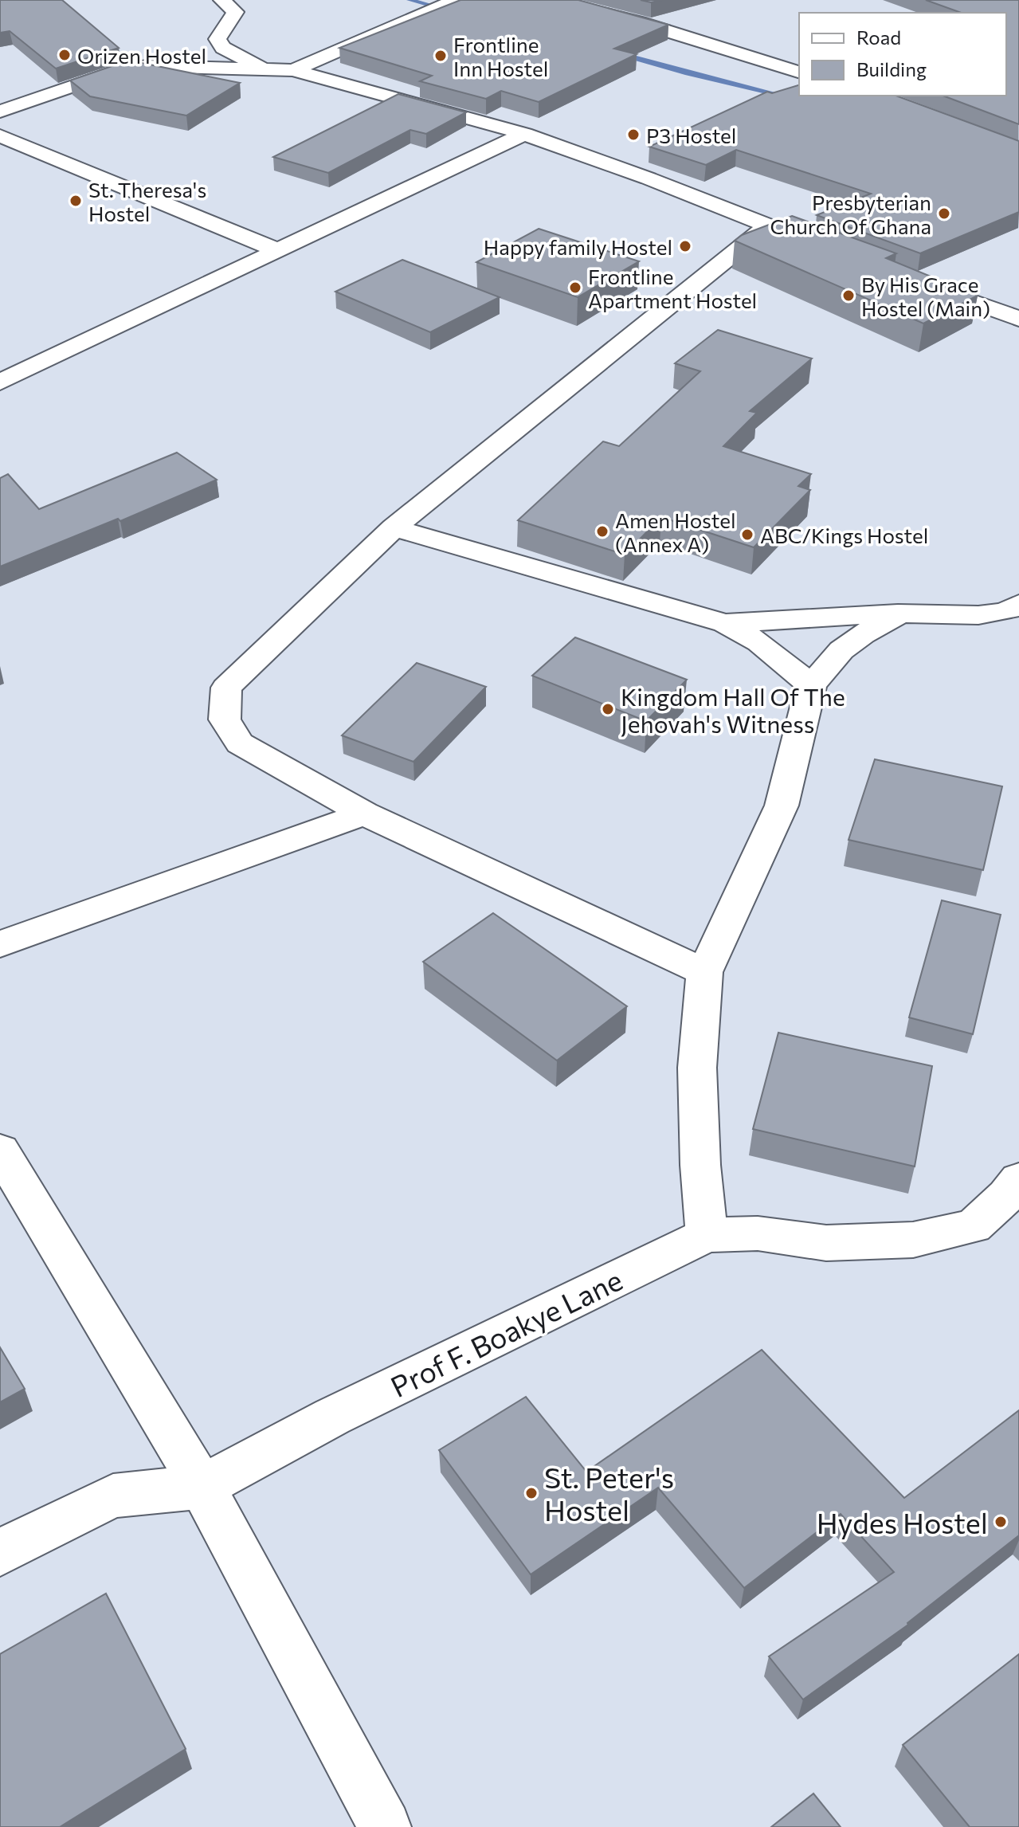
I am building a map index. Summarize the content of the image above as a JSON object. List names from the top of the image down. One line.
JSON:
{"streets":{"street":["Prof F. Boakye Lane"]},"places":["Orizen Hostel","Frontline Inn Hostel","P3 Hostel","St. Theresa's Hostel","Presbyterian Church Of Ghana","Happy family Hostel","Frontline Apartment Hostel","By His Grace Hostel (Main)","Amen Hostel (Annex A)","ABC/Kings Hostel","Kingdom Hall Of The Jehovah's Witness","St. Peter's Hostel","Hydes Hostel"],"legend":["Road","Building"]}
